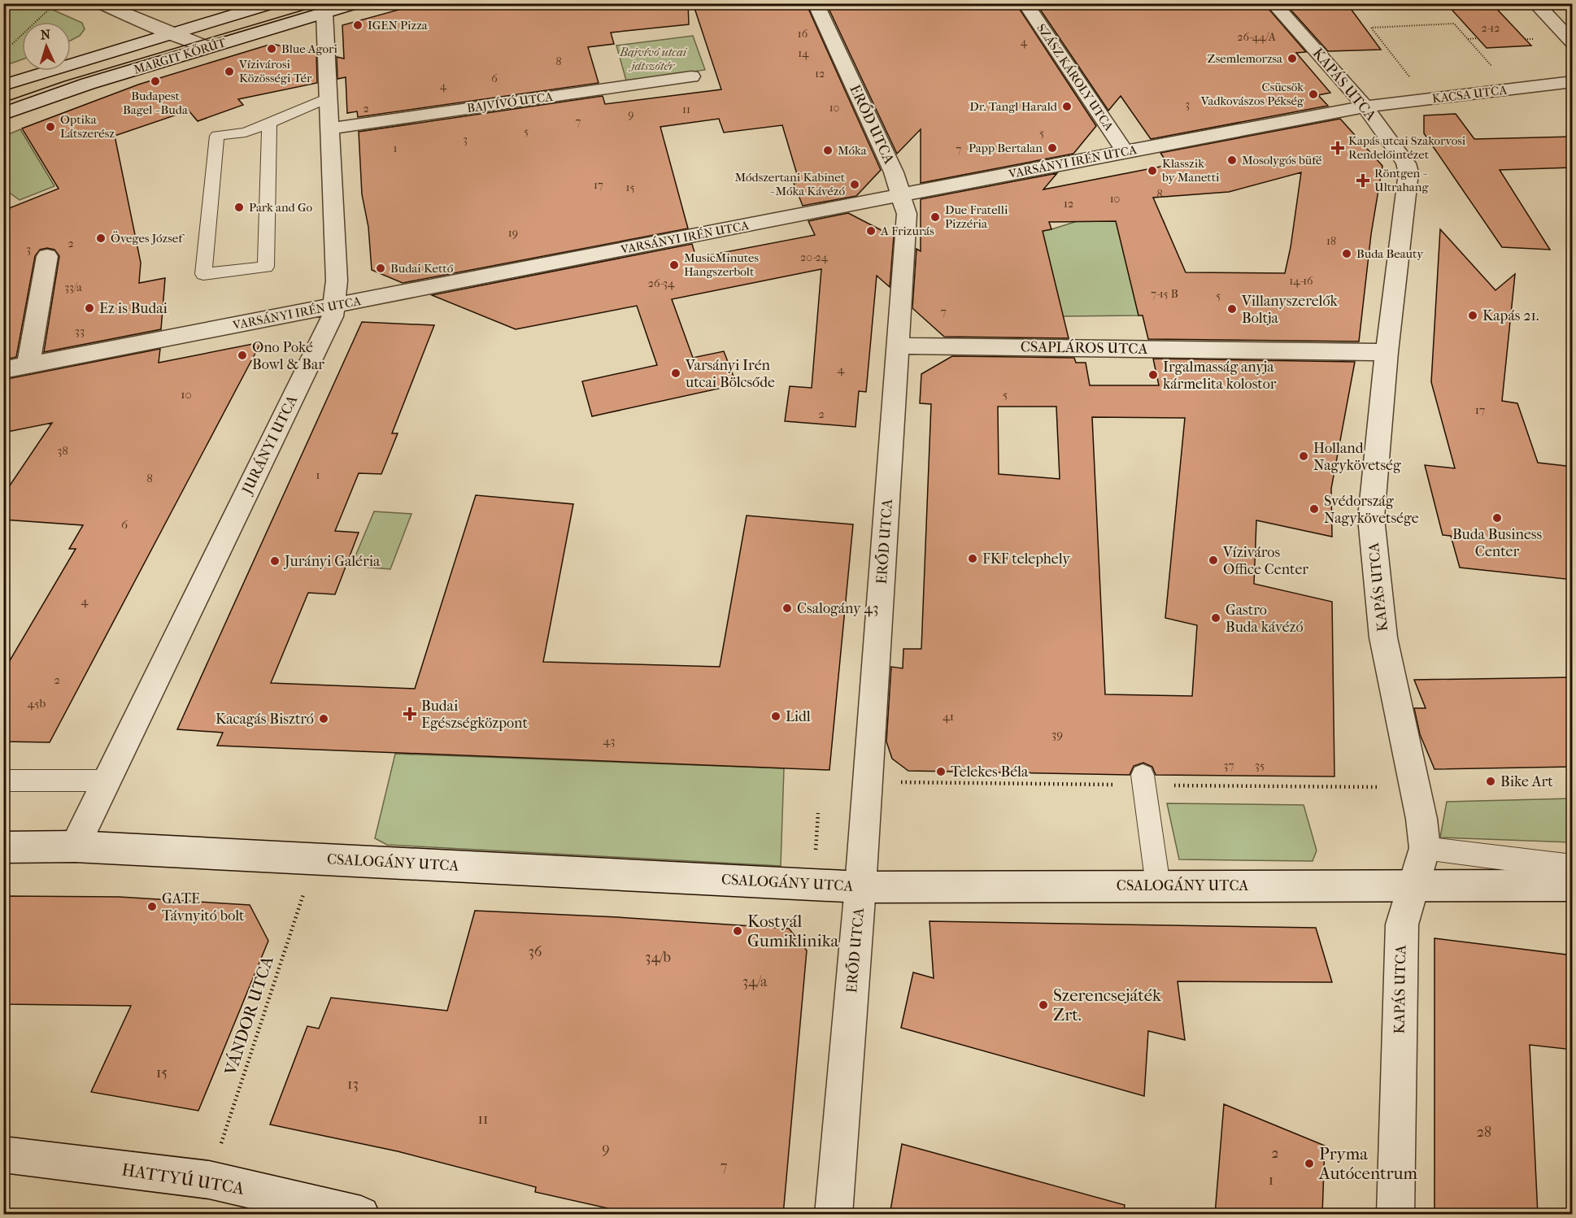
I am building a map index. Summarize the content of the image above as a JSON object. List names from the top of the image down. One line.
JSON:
{"streets":{"street":["MARGIT KÖRÚT","SZÁSZ KÁROLY UTCA","KAPÁS UTCA","KACSA UTCA","BAJVÍVÓ UTCA","ERŐD UTCA","VARSÁNYI IRÉN UTCA","CSAPLÁROS UTCA","JURÁNYI UTCA","CSALOGÁNY UTCA","HATTYÚ UTCA"],"path":["VÁNDOR UTCA"]},"crossings":[["MARGIT KÖRÚT","JURÁNYI UTCA"],["SZÁSZ KÁROLY UTCA","VARSÁNYI IRÉN UTCA"],["KAPÁS UTCA","KACSA UTCA"],["KAPÁS UTCA","VARSÁNYI IRÉN UTCA"],["KAPÁS UTCA","CSAPLÁROS UTCA"],["KAPÁS UTCA","CSALOGÁNY UTCA"],["KACSA UTCA","VARSÁNYI IRÉN UTCA"],["BAJVÍVÓ UTCA","JURÁNYI UTCA"],["ERŐD UTCA","VARSÁNYI IRÉN UTCA"],["ERŐD UTCA","CSAPLÁROS UTCA"],["ERŐD UTCA","CSALOGÁNY UTCA"],["VARSÁNYI IRÉN UTCA","JURÁNYI UTCA"],["JURÁNYI UTCA","CSALOGÁNY UTCA"],["CSALOGÁNY UTCA","VÁNDOR UTCA"],["VÁNDOR UTCA","HATTYÚ UTCA"]],"parks":["Bajvívó utcai játszótér"],"places":{"other":["IGEN Pizza","Blue Agori","Zsemlemorzsa","Vízivárosi Közösségi Tér","Budapest Bagel - Buda","Csücsök Vadkovászos Pékség","Dr. Tangl Harald","Optika Látszerész","Papp Bertalan","Móka","Mosolygós büfé","Klasszik by Manetti","Módszertani Kabinet - Móka Kávézó","Park and Go","Due Fratelli Pizzéria","A Frizurás","Öveges József","Buda Beauty","MusicMinutes Hangszerbolt","Budai Kettő","Ez is Budai","Villanyszerelők Boltja","Kapás 21.","Ono Poké Bowl & Bar","Varsányi Irén utcai Bölcsőde","Irgalmasság anyja kármelita kolostor","Holland Nagykövetség","Svédország Nagykövetsége","Buda Business Center","FKF telephely","Víziváros Office Center","Jurányi Galéria","Csalogány 43","Gastro Buda kávézó","Lidl","Kacagás Bisztró","Telekes Béla","Bike Art","GATE Távnyitó bolt","Kostyál Gumiklinika","Szerencsejáték Zrt.","Pryma Autócentrum"],"health":["Kapás utcai Szakorvosi Rendelőintézet","Röntgen - Ultrahang","Budai Egészségközpont"]},"house_numbers":["2-12","16","26-44/A","4","14","8","12","6","4","3","10","2","11","9","7","5","5","3","1","7","17","15","8","10","12","19","18","2","3","20-24","14-16","26-34","33/a","7-15 B","5","7","33","4","10","5","17","2","38","1","8","6","4","2","45b","41","39","43","37","35","36","34/b","34/a","15","13","11","28","9","2","7","1"],"north":"top"}
